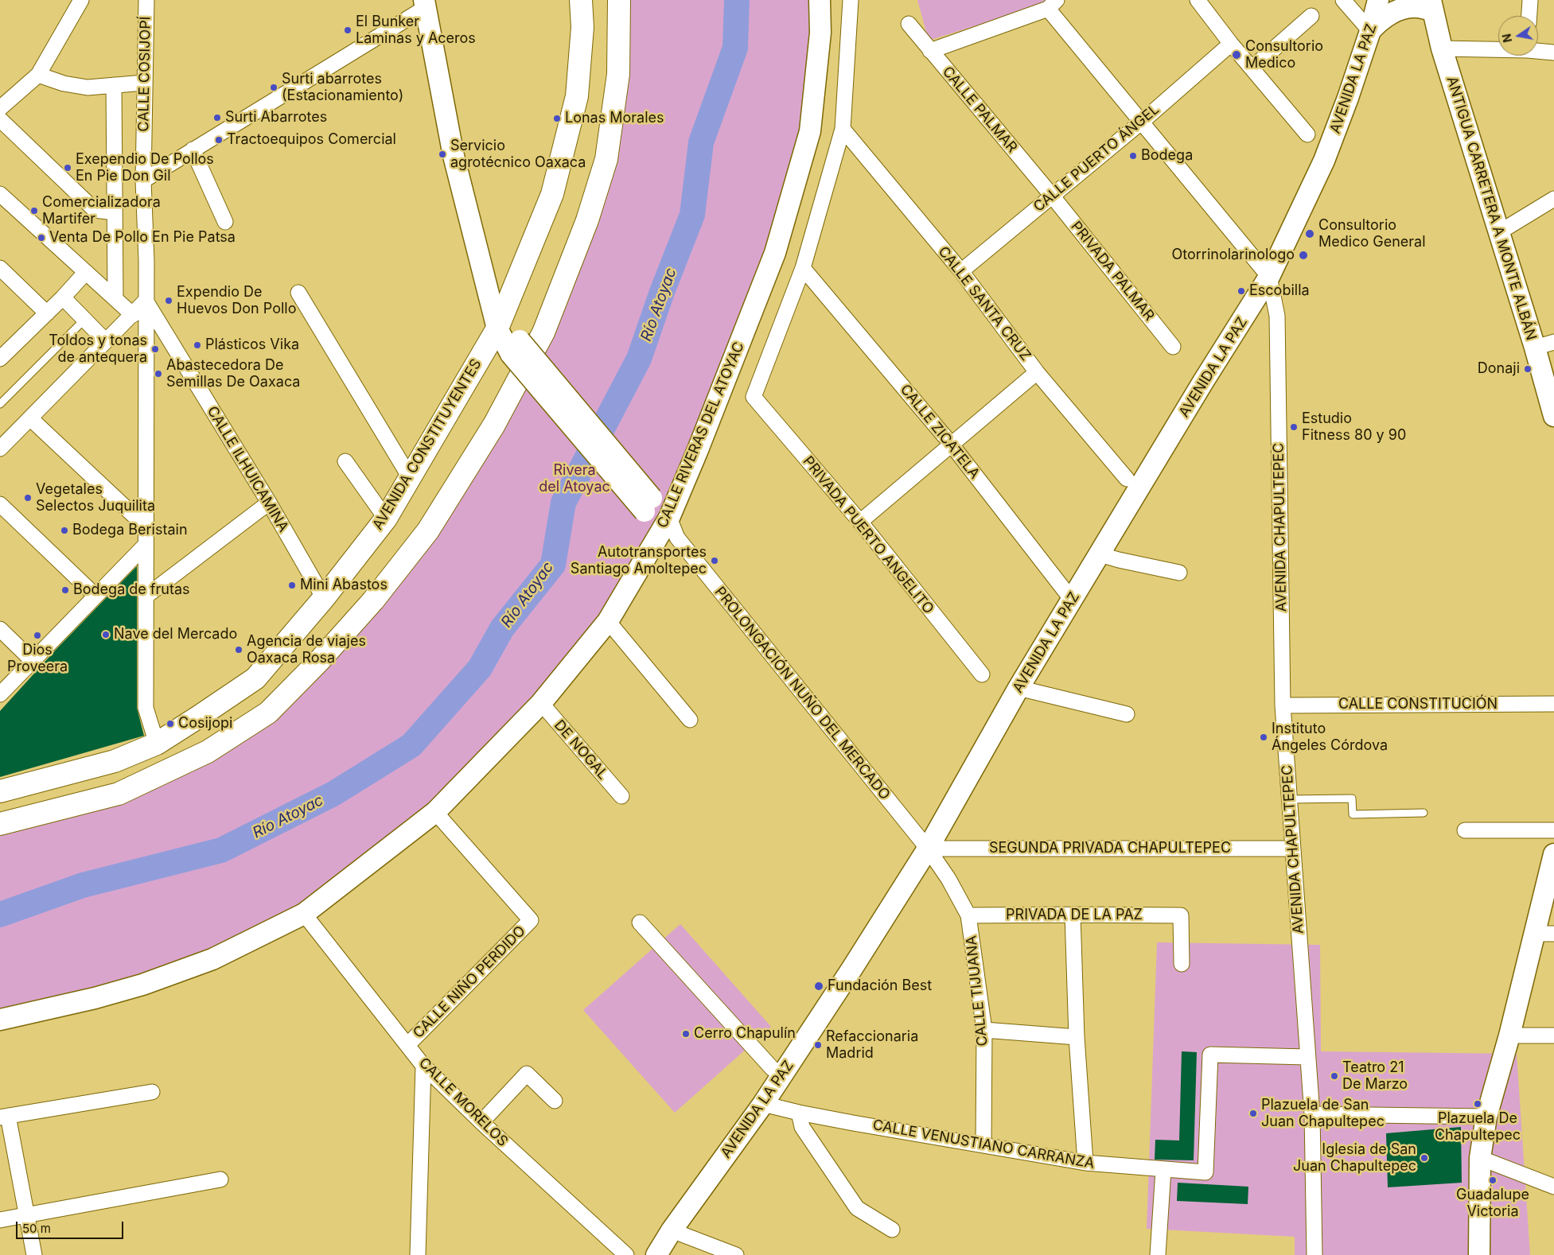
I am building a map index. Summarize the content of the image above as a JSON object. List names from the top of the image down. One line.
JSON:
{"streets":{"main road":["AVENIDA CONSTITUYENTES"],"street":["CALLE COSIJOPÍ","AVENIDA LA PAZ","CALLE PALMAR","CALLE PUERTO ÁNGEL","ANTIGUA CARRETERA A MONTE ALBÁN","PRIVADA PALMAR","CALLE SANTA CRUZ","CALLE ZICATELA","CALLE RIVERAS DEL ATOYAC","CALLE ILHUICAMINA","AVENIDA CHAPULTEPEC","PRIVADA PUERTO ANGELITO","PROLONGACIÓN NUÑO DEL MERCADO","CALLE CONSTITUCIÓN","DE NOGAL","SEGUNDA PRIVADA CHAPULTEPEC","PRIVADA DE LA PAZ","CALLE NIÑO PERDIDO","CALLE TIJUANA","CALLE MORELOS","CALLE VENUSTIANO CARRANZA"]},"crossings":[["CALLE COSIJOPÍ","AVENIDA CONSTITUYENTES"],["CALLE COSIJOPÍ","CALLE ILHUICAMINA"],["AVENIDA LA PAZ","CALLE ZICATELA"],["AVENIDA LA PAZ","AVENIDA CHAPULTEPEC"],["AVENIDA LA PAZ","PROLONGACIÓN NUÑO DEL MERCADO"],["AVENIDA LA PAZ","SEGUNDA PRIVADA CHAPULTEPEC"],["AVENIDA LA PAZ","CALLE TIJUANA"],["AVENIDA LA PAZ","CALLE VENUSTIANO CARRANZA"],["CALLE PALMAR","CALLE PUERTO ÁNGEL"],["CALLE PALMAR","PRIVADA PALMAR"],["CALLE PUERTO ÁNGEL","PRIVADA PALMAR"],["CALLE PUERTO ÁNGEL","CALLE SANTA CRUZ"],["CALLE ZICATELA","PRIVADA PUERTO ANGELITO"],["CALLE RIVERAS DEL ATOYAC","PROLONGACIÓN NUÑO DEL MERCADO"],["CALLE RIVERAS DEL ATOYAC","DE NOGAL"],["CALLE RIVERAS DEL ATOYAC","CALLE NIÑO PERDIDO"],["CALLE RIVERAS DEL ATOYAC","CALLE MORELOS"],["AVENIDA CONSTITUYENTES","CALLE ILHUICAMINA"],["AVENIDA CHAPULTEPEC","CALLE CONSTITUCIÓN"],["AVENIDA CHAPULTEPEC","SEGUNDA PRIVADA CHAPULTEPEC"],["AVENIDA CHAPULTEPEC","CALLE VENUSTIANO CARRANZA"],["PROLONGACIÓN NUÑO DEL MERCADO","SEGUNDA PRIVADA CHAPULTEPEC"],["PROLONGACIÓN NUÑO DEL MERCADO","CALLE TIJUANA"],["SEGUNDA PRIVADA CHAPULTEPEC","CALLE TIJUANA"],["PRIVADA DE LA PAZ","CALLE TIJUANA"],["CALLE NIÑO PERDIDO","CALLE MORELOS"],["CALLE TIJUANA","CALLE VENUSTIANO CARRANZA"]],"water":["Río Atoyac"],"parks":["Rivera del Atoyac"],"places":["El Bunker Laminas y Aceros","Consultorio Medico","Surti abarrotes (Estacionamiento)","Surti Abarrotes","Lonas Morales","Tractoequipos Comercial","Servicio agrotécnico Oaxaca","Bodega","Exependio De Pollos En Pie Don Gil","Comercializadora Martifer","Consultorio Medico General","Venta De Pollo En Pie Patsa","Otorrinolarinologo","Escobilla","Expendio De Huevos Don Pollo","Plásticos Vika","Toldos y tonas de antequera","Donaji","Abastecedora De Semillas De Oaxaca","Estudio Fitness 80 y 90","Vegetales Selectos Juquilita","Bodega Beristain","Autotransportes Santiago Amoltepec","Mini Abastos","Bodega de frutas","Nave del Mercado","Dios Proveera","Agencia de viajes Oaxaca Rosa","Cosijopi","Instituto Ángeles Córdova","Fundación Best","Cerro Chapulín","Refaccionaria Madrid","Teatro 21 De Marzo","Plazuela De Chapultepec","Plazuela de San Juan Chapultepec","Iglesia de San Juan Chapultepec","Guadalupe Victoria"],"scale_bar":"50 m","north":"left"}
